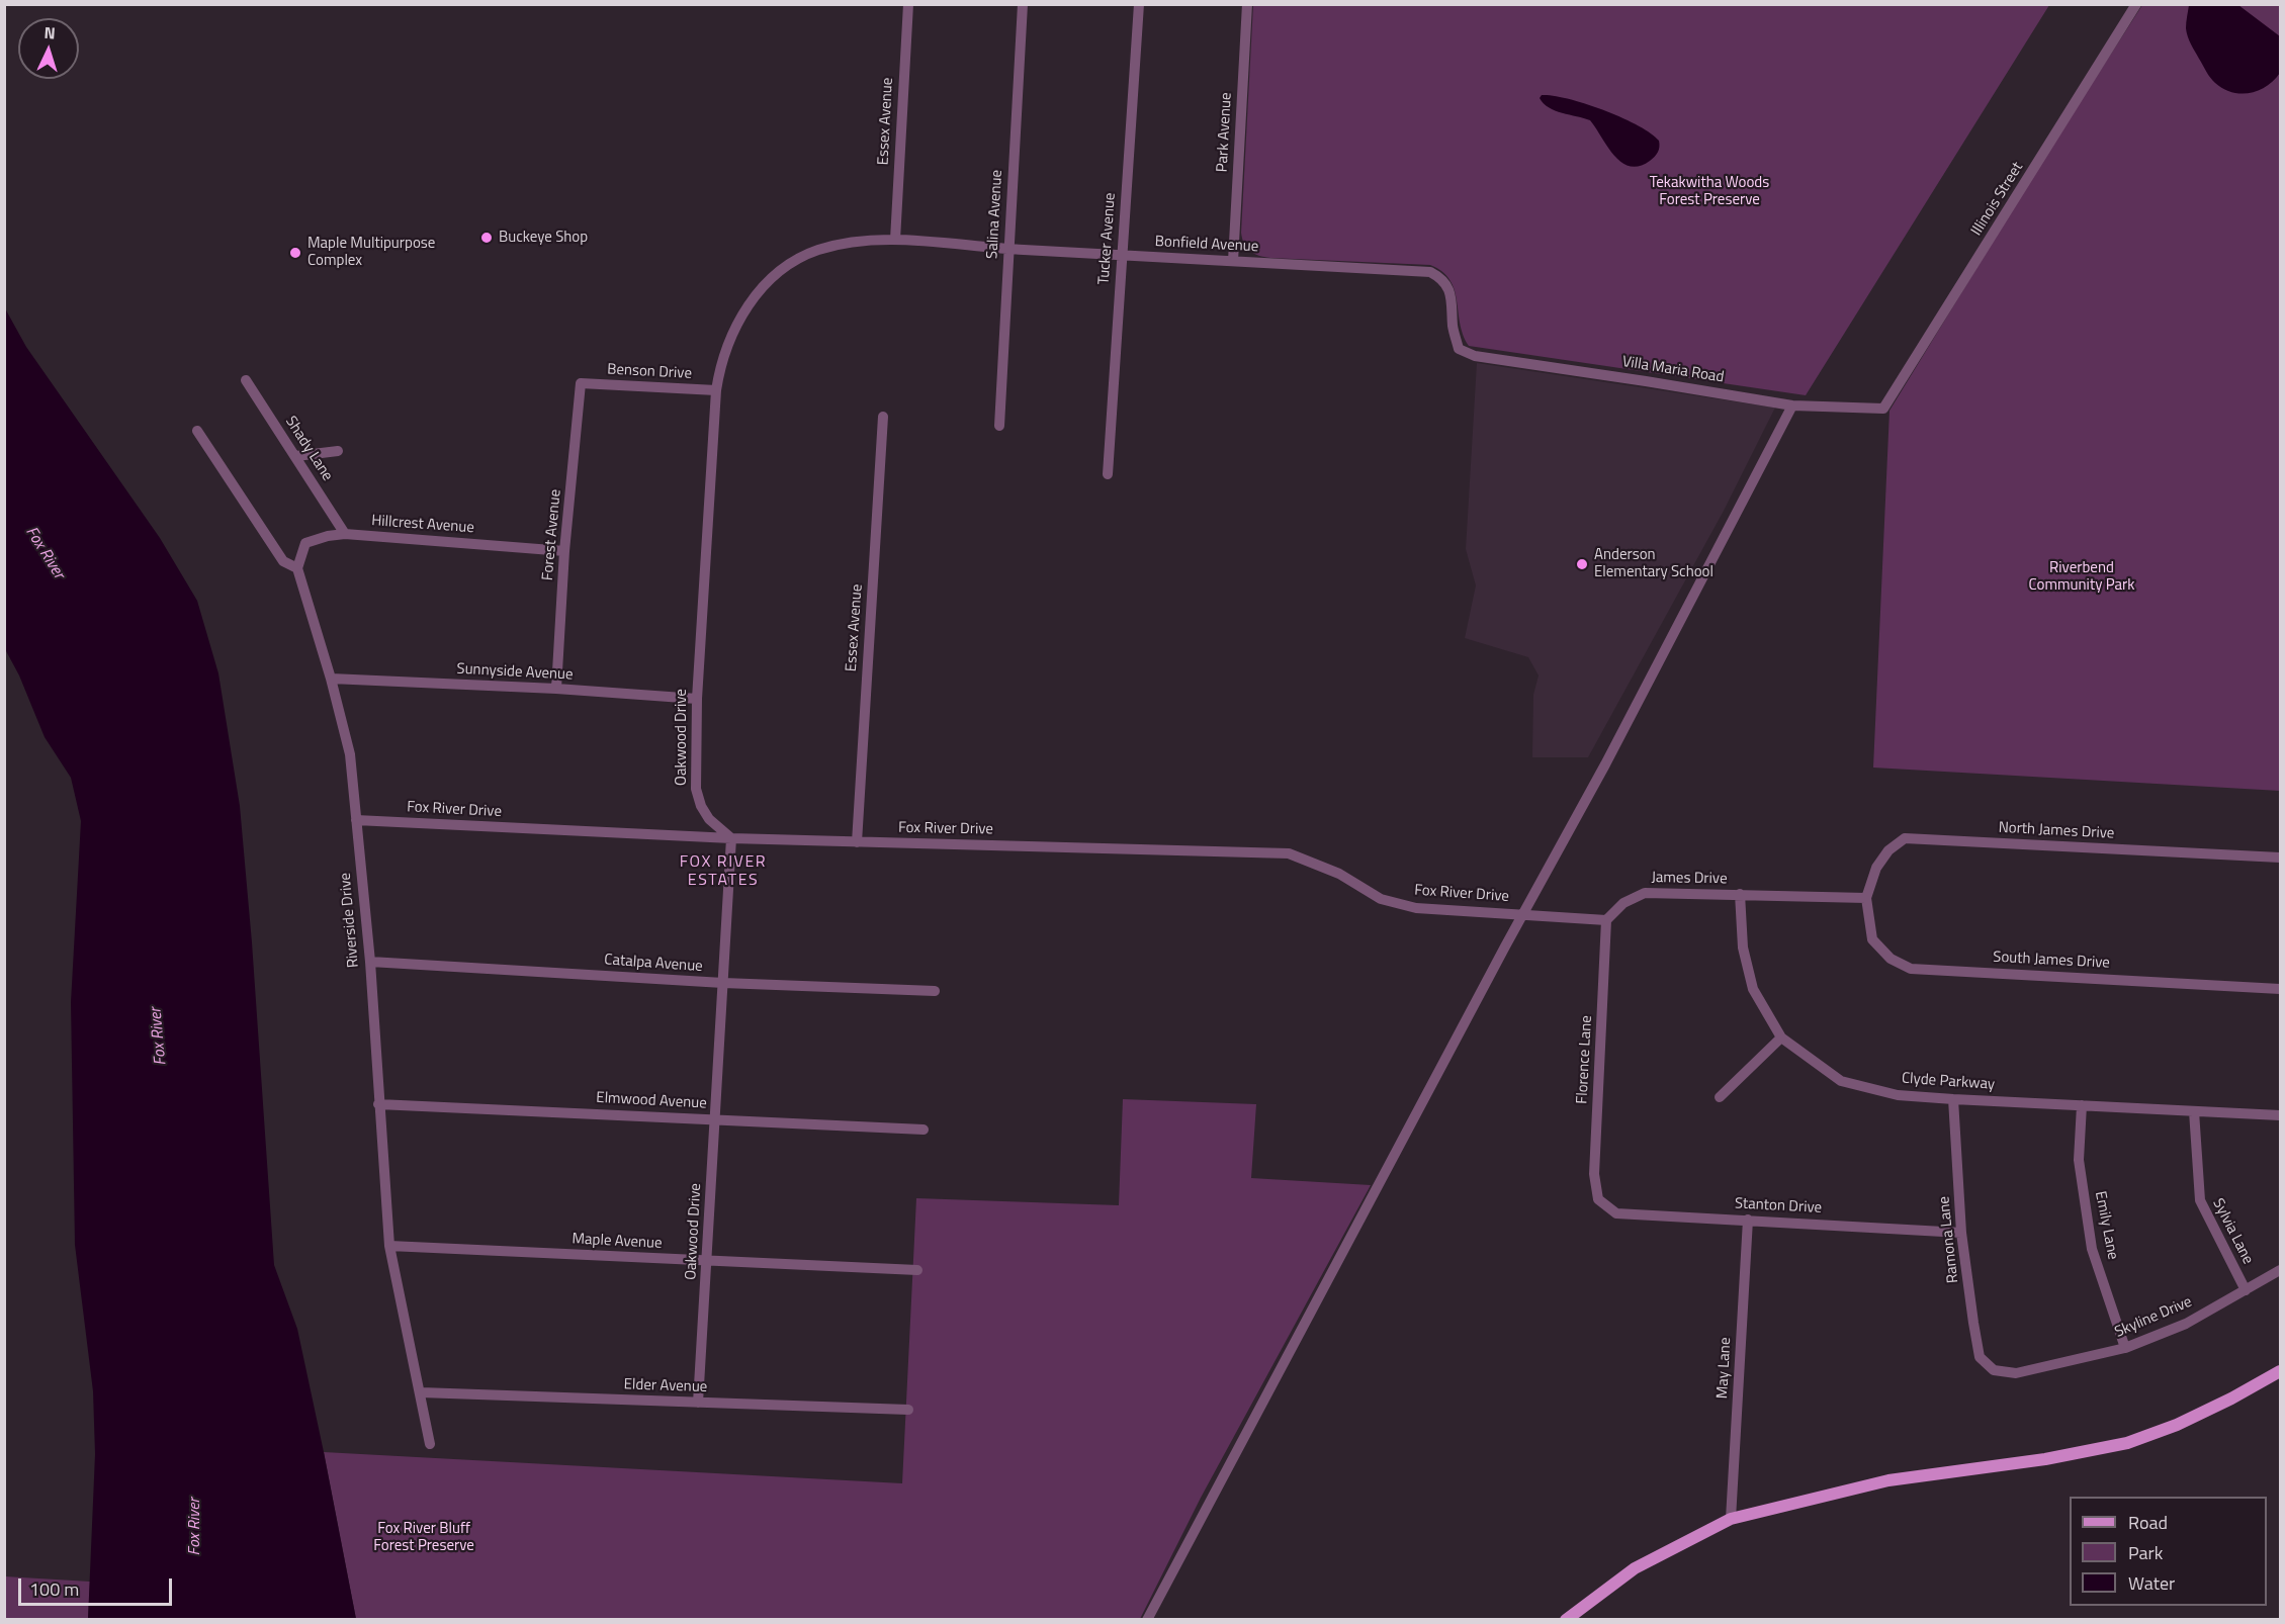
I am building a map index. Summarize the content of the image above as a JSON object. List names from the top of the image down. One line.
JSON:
{"streets":{"street":["Essex Avenue","Park Avenue","Illinois Street","Salina Avenue","Tucker Avenue","Bonfield Avenue","Villa Maria Road","Benson Drive","Shady Lane","Hillcrest Avenue","Forest Avenue","Sunnyside Avenue","Oakwood Drive","Fox River Drive","North James Drive","James Drive","Riverside Drive","South James Drive","Catalpa Avenue","Florence Lane","Clyde Parkway","Elmwood Avenue","Stanton Drive","Emily Lane","Sylvia Lane","Ramona Lane","Maple Avenue","Skyline Drive","May Lane","Elder Avenue"]},"crossings":[["Essex Avenue","Bonfield Avenue"],["Essex Avenue","Oakwood Drive"],["Essex Avenue","Fox River Drive"],["Park Avenue","Bonfield Avenue"],["Illinois Street","Villa Maria Road"],["Salina Avenue","Bonfield Avenue"],["Tucker Avenue","Bonfield Avenue"],["Bonfield Avenue","Villa Maria Road"],["Bonfield Avenue","Oakwood Drive"],["Benson Drive","Forest Avenue"],["Benson Drive","Oakwood Drive"],["Shady Lane","Hillcrest Avenue"],["Hillcrest Avenue","Forest Avenue"],["Hillcrest Avenue","Riverside Drive"],["Forest Avenue","Sunnyside Avenue"],["Sunnyside Avenue","Oakwood Drive"],["Sunnyside Avenue","Riverside Drive"],["Oakwood Drive","Fox River Drive"],["Oakwood Drive","Catalpa Avenue"],["Oakwood Drive","Elmwood Avenue"],["Oakwood Drive","Maple Avenue"],["Oakwood Drive","Elder Avenue"],["Fox River Drive","Riverside Drive"],["North James Drive","James Drive"],["North James Drive","South James Drive"],["James Drive","South James Drive"],["James Drive","Florence Lane"],["James Drive","Clyde Parkway"],["Riverside Drive","Catalpa Avenue"],["Riverside Drive","Elmwood Avenue"],["Riverside Drive","Maple Avenue"],["Riverside Drive","Elder Avenue"],["Florence Lane","Stanton Drive"],["Clyde Parkway","Emily Lane"],["Clyde Parkway","Sylvia Lane"],["Clyde Parkway","Ramona Lane"],["Stanton Drive","Ramona Lane"],["Stanton Drive","May Lane"],["Emily Lane","Skyline Drive"],["Sylvia Lane","Skyline Drive"],["Ramona Lane","Skyline Drive"]],"districts":["FOX RIVER ESTATES"],"water":["Fox River"],"parks":["Tekakwitha Woods Forest Preserve","Riverbend Community Park","Fox River Bluff Forest Preserve"],"places":["Buckeye Shop","Maple Multipurpose Complex","Anderson Elementary School"],"legend":["Road","Park","Water"],"scale_bar":"100 m","north":"top"}
